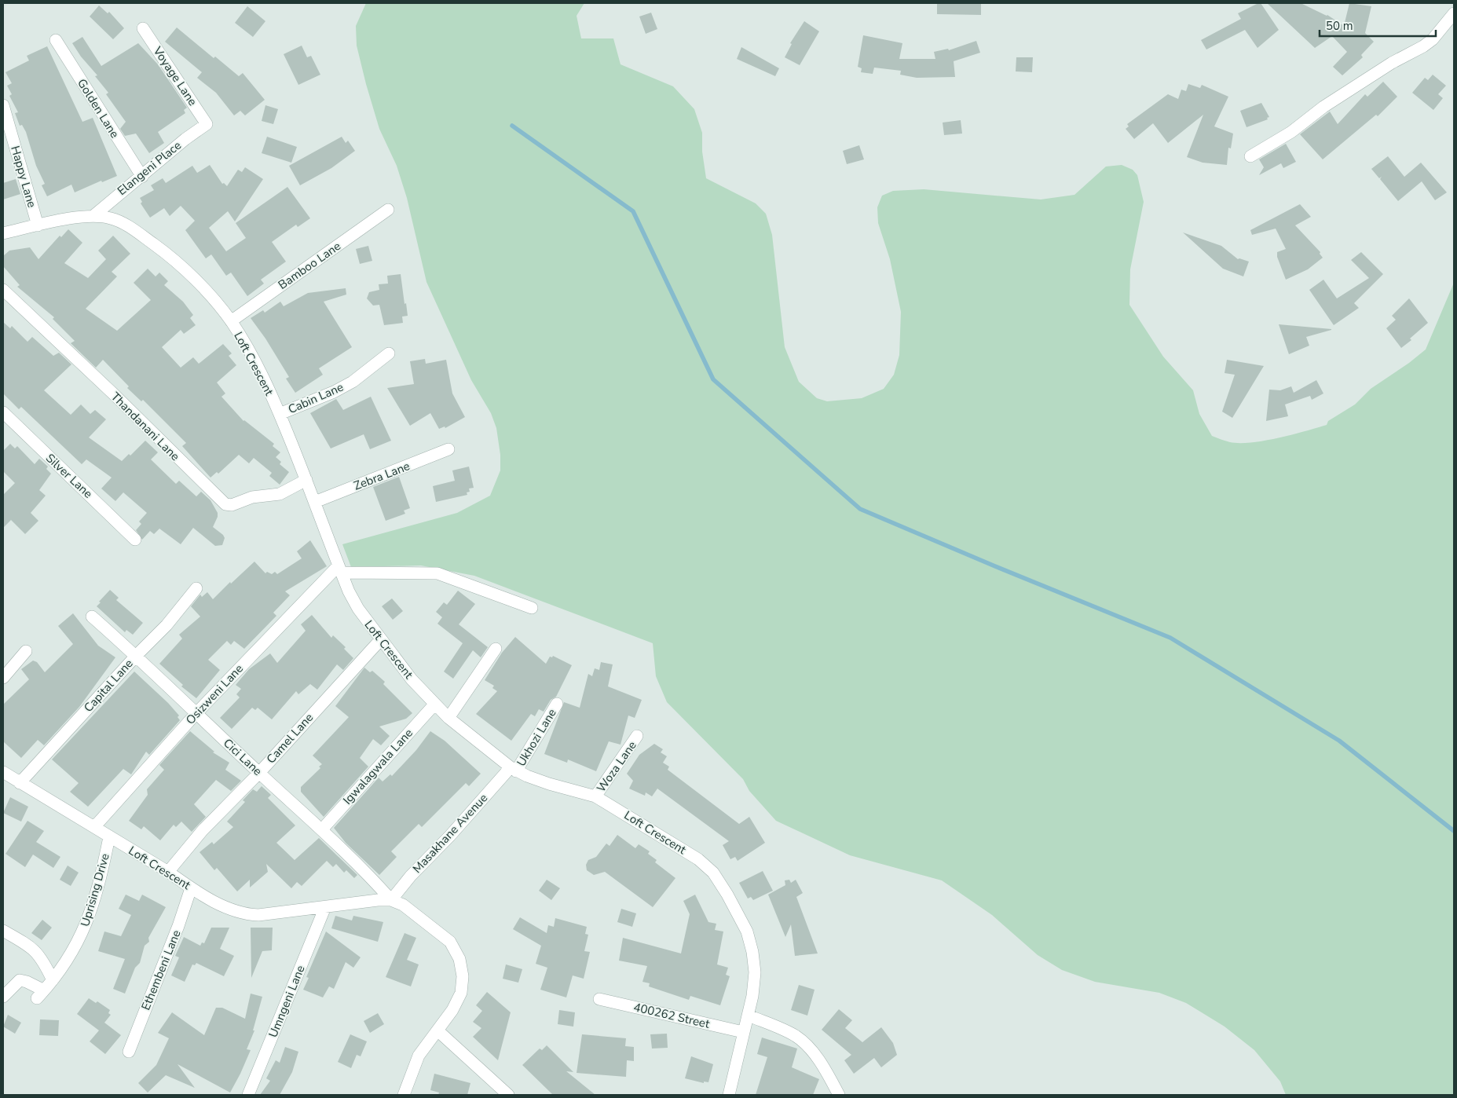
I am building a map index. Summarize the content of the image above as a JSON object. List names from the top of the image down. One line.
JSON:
{"streets":{"street":["Voyage Lane","Golden Lane","Elangeni Place","Happy Lane","Bamboo Lane","Loft Crescent","Cabin Lane","Thandanani Lane","Silver Lane","Zebra Lane","Capital Lane","Osizweni Lane","Ukhozi Lane","Camel Lane","Cici Lane","Igwalagwala Lane","Woza Lane","Masakhane Avenue","Uprising Drive","Ethembeni Lane","Umngeni Lane","400262 Street"]},"crossings":[["Voyage Lane","Elangeni Place"],["Golden Lane","Elangeni Place"],["Elangeni Place","Loft Crescent"],["Happy Lane","Loft Crescent"],["Bamboo Lane","Loft Crescent"],["Loft Crescent","Cabin Lane"],["Loft Crescent","Thandanani Lane"],["Loft Crescent","Zebra Lane"],["Loft Crescent","Capital Lane"],["Loft Crescent","Osizweni Lane"],["Loft Crescent","Ukhozi Lane"],["Loft Crescent","Camel Lane"],["Loft Crescent","Cici Lane"],["Loft Crescent","Igwalagwala Lane"],["Loft Crescent","Woza Lane"],["Loft Crescent","Masakhane Avenue"],["Loft Crescent","Uprising Drive"],["Loft Crescent","Ethembeni Lane"],["Loft Crescent","Umngeni Lane"],["Loft Crescent","400262 Street"],["Capital Lane","Cici Lane"],["Osizweni Lane","Cici Lane"],["Ukhozi Lane","Masakhane Avenue"],["Camel Lane","Cici Lane"],["Cici Lane","Igwalagwala Lane"],["Cici Lane","Masakhane Avenue"]],"scale_bar":"50 m"}
